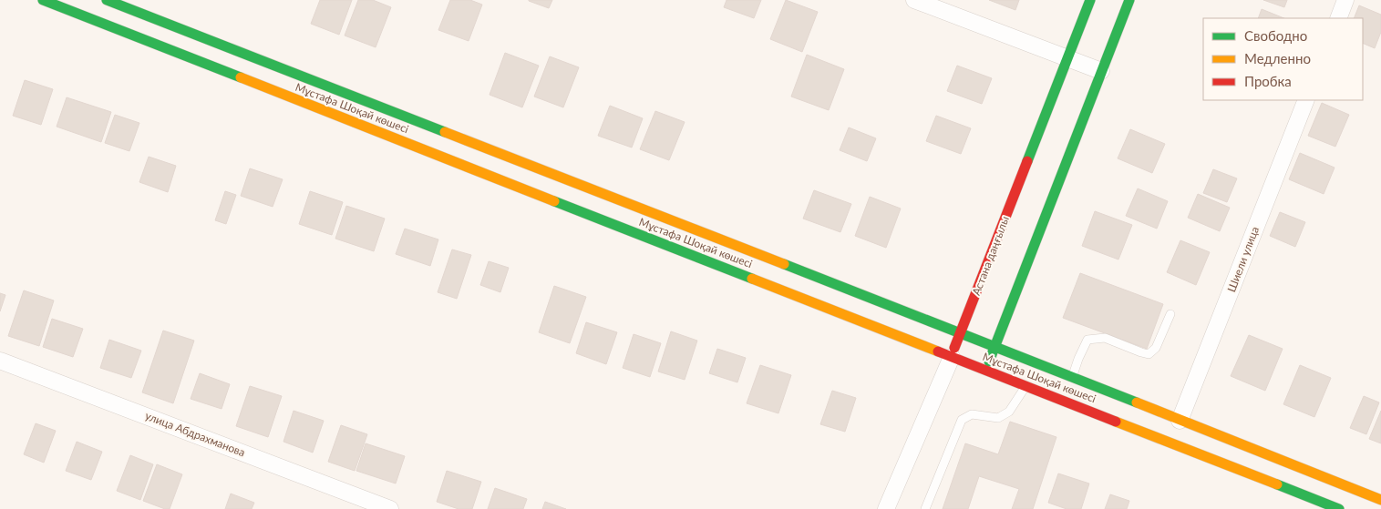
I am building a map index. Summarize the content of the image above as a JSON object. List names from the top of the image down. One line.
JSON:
{"streets":{"street":["Мұстафа Шоқай көшесі","Астана даңғылы","Шиели улица","улица Абдрахманова"]},"crossings":[["Мұстафа Шоқай көшесі","Астана даңғылы"],["Мұстафа Шоқай көшесі","Шиели улица"]],"legend":["Свободно","Медленно","Пробка"]}
